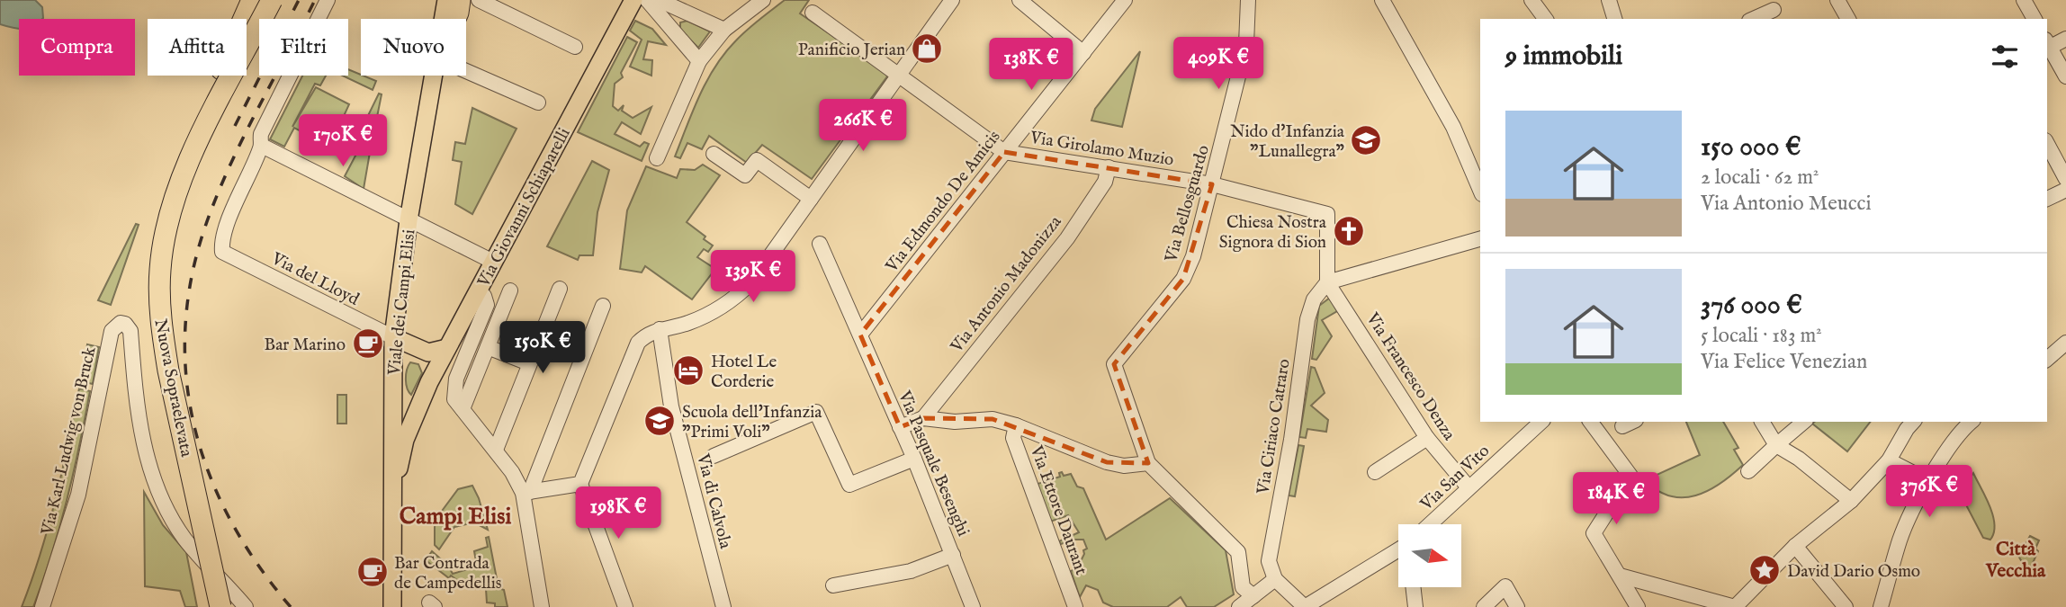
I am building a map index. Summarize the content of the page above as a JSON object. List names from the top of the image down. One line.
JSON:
{"streets":{"highway":["Nuova Sopraelevata"],"main road":["Via Giovanni Schiaparelli","Viale dei Campi Elisi"],"street":["Via Girolamo Muzio","Via Edmondo De Amicis","Via Bellosguardo","Via del Lloyd","Via Antonio Madonizza","Via Francesco Denza","Via Ciriaco Catraro","Via Karl Ludwig von Bruck","Via Pasquale Besenghi","Via San Vito","Via di Calvola","Via Ettore Daurant"]},"crossings":[["Via Girolamo Muzio","Via Edmondo De Amicis"],["Via Girolamo Muzio","Via Bellosguardo"],["Via Girolamo Muzio","Via Antonio Madonizza"],["Via Girolamo Muzio","Via Francesco Denza"],["Via Girolamo Muzio","Via Ciriaco Catraro"],["Via Edmondo De Amicis","Via Pasquale Besenghi"],["Via Giovanni Schiaparelli","Viale dei Campi Elisi"],["Via del Lloyd","Viale dei Campi Elisi"],["Via Francesco Denza","Via Ciriaco Catraro"],["Via Francesco Denza","Via San Vito"]],"districts":["Campi Elisi","Città Vecchia"],"places":{"shop":["Panificio Jerian"],"school or university":["Nido d'Infanzia \"Lunallegra\"","Scuola dell'Infanzia \"Primi Voli\""],"church":["Chiesa Nostra Signora di Sion"],"cafe":["Bar Marino","Bar Contrada de Campedellis"],"hotel":["Hotel Le Corderie"],"place":["David Dario Osmo"]},"north":"right","page":{"chip":["Compra","Affitta","Filtri","Nuovo"],"heading":"9 immobili","price":["409K €","138K €","266K €","170K €","139K €","150K €","376K €","184K €","198K €"],"list":[{"name":"150 000 €","note":"2 locali · 62 m² · Via Antonio Meucci"},{"name":"376 000 €","note":"5 locali · 183 m² · Via Felice Venezian"}]}}
